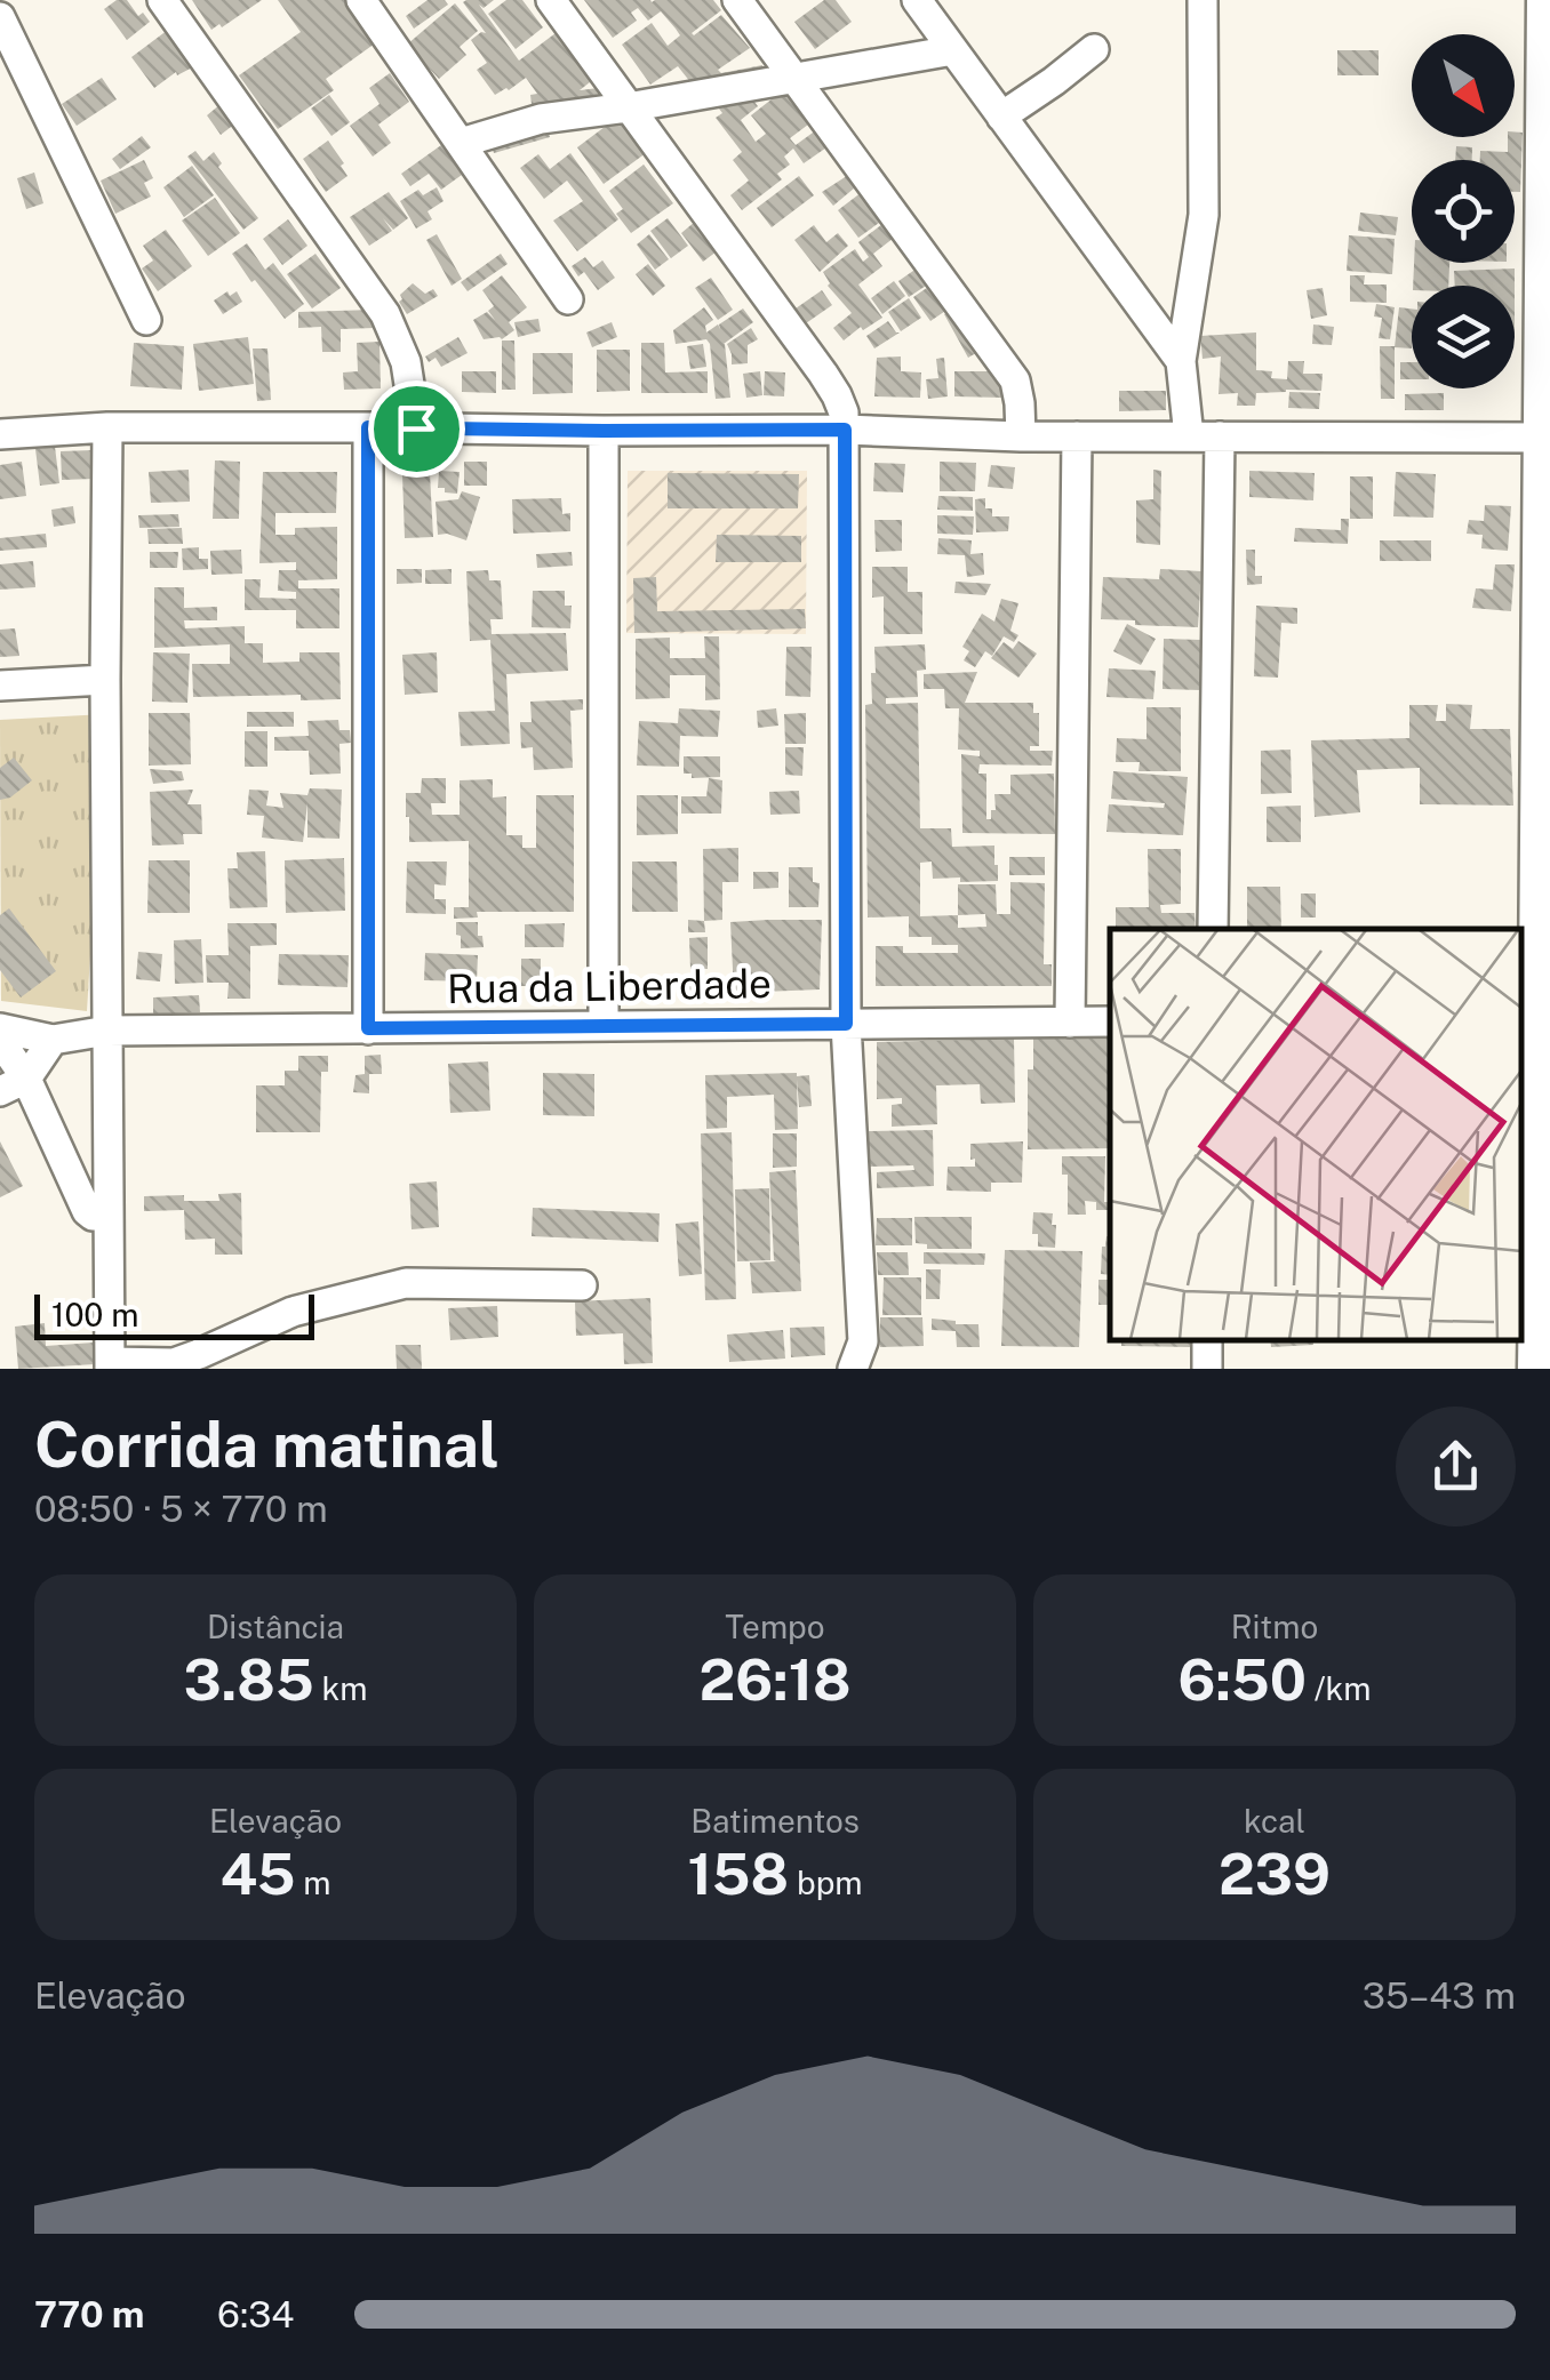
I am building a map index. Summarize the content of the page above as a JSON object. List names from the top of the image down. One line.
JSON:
{"streets":{"street":["Rua da Liberdade"]},"scale_bar":"100 m","north":"bottom right","page":{"scale":"100 m","heading":["Corrida matinal","08:50 · 5 × 770 m"],"stats":[["Distância","3.85 km"],["Tempo","26:18"],["Ritmo","6:50 /km"],["Elevação","45 m"],["Batimentos","158 bpm"],["kcal","239"]],"chart":["Elevação","35–43 m"],"list":[{"name":"770 m","note":"6:34"}]}}
